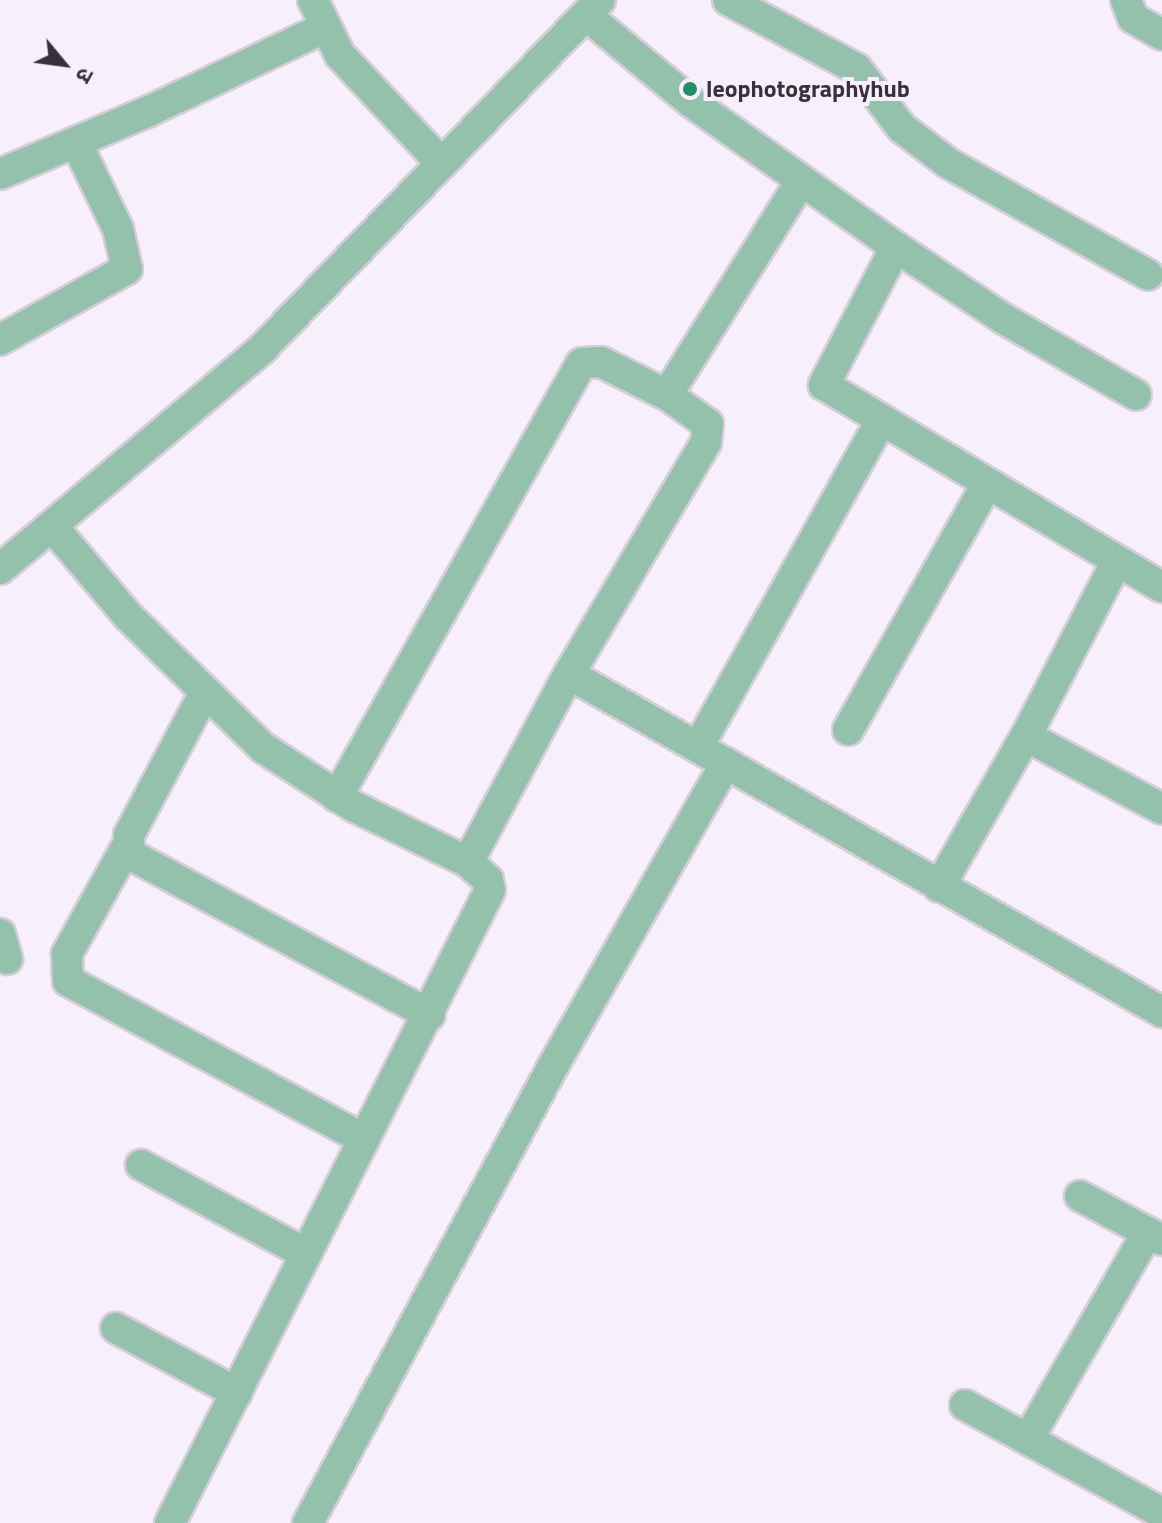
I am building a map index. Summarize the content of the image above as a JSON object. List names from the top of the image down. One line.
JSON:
{"places":["leophotographyhub"],"north":"bottom right"}
